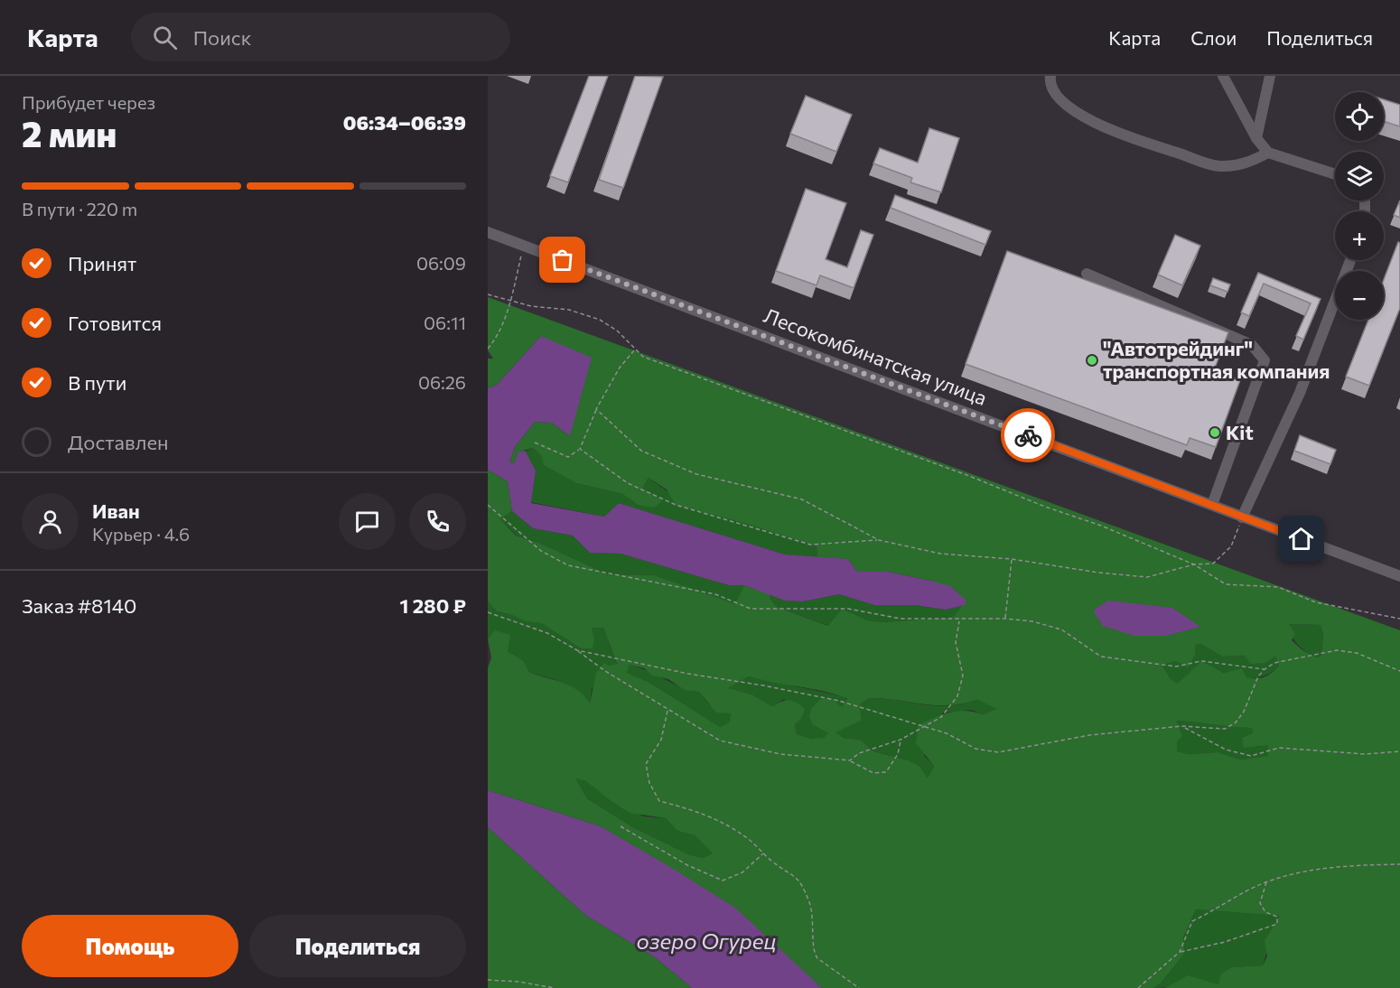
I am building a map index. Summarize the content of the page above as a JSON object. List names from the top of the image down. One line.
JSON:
{"streets":{"street":["Лесокомбинатская улица"]},"water":["озеро Огурец"],"places":["\"Автотрейдинг\" транспортная компания","Kit"],"page":{"header":"Карта","search":"Поиск","nav":["Карта","Слои","Поделиться"],"heading":["2 мин","Прибудет через","06:34–06:39"],"panel":["Иван","Курьер · 4.6","Заказ #8140","1 280 ₽"],"map_buttons":["+","−"],"bar":"В пути · 220 m","list":[["Принят","06:09"],["Готовится","06:11"],["В пути","06:26"],"Доставлен"],"buttons":["Помощь","Поделиться"]}}
